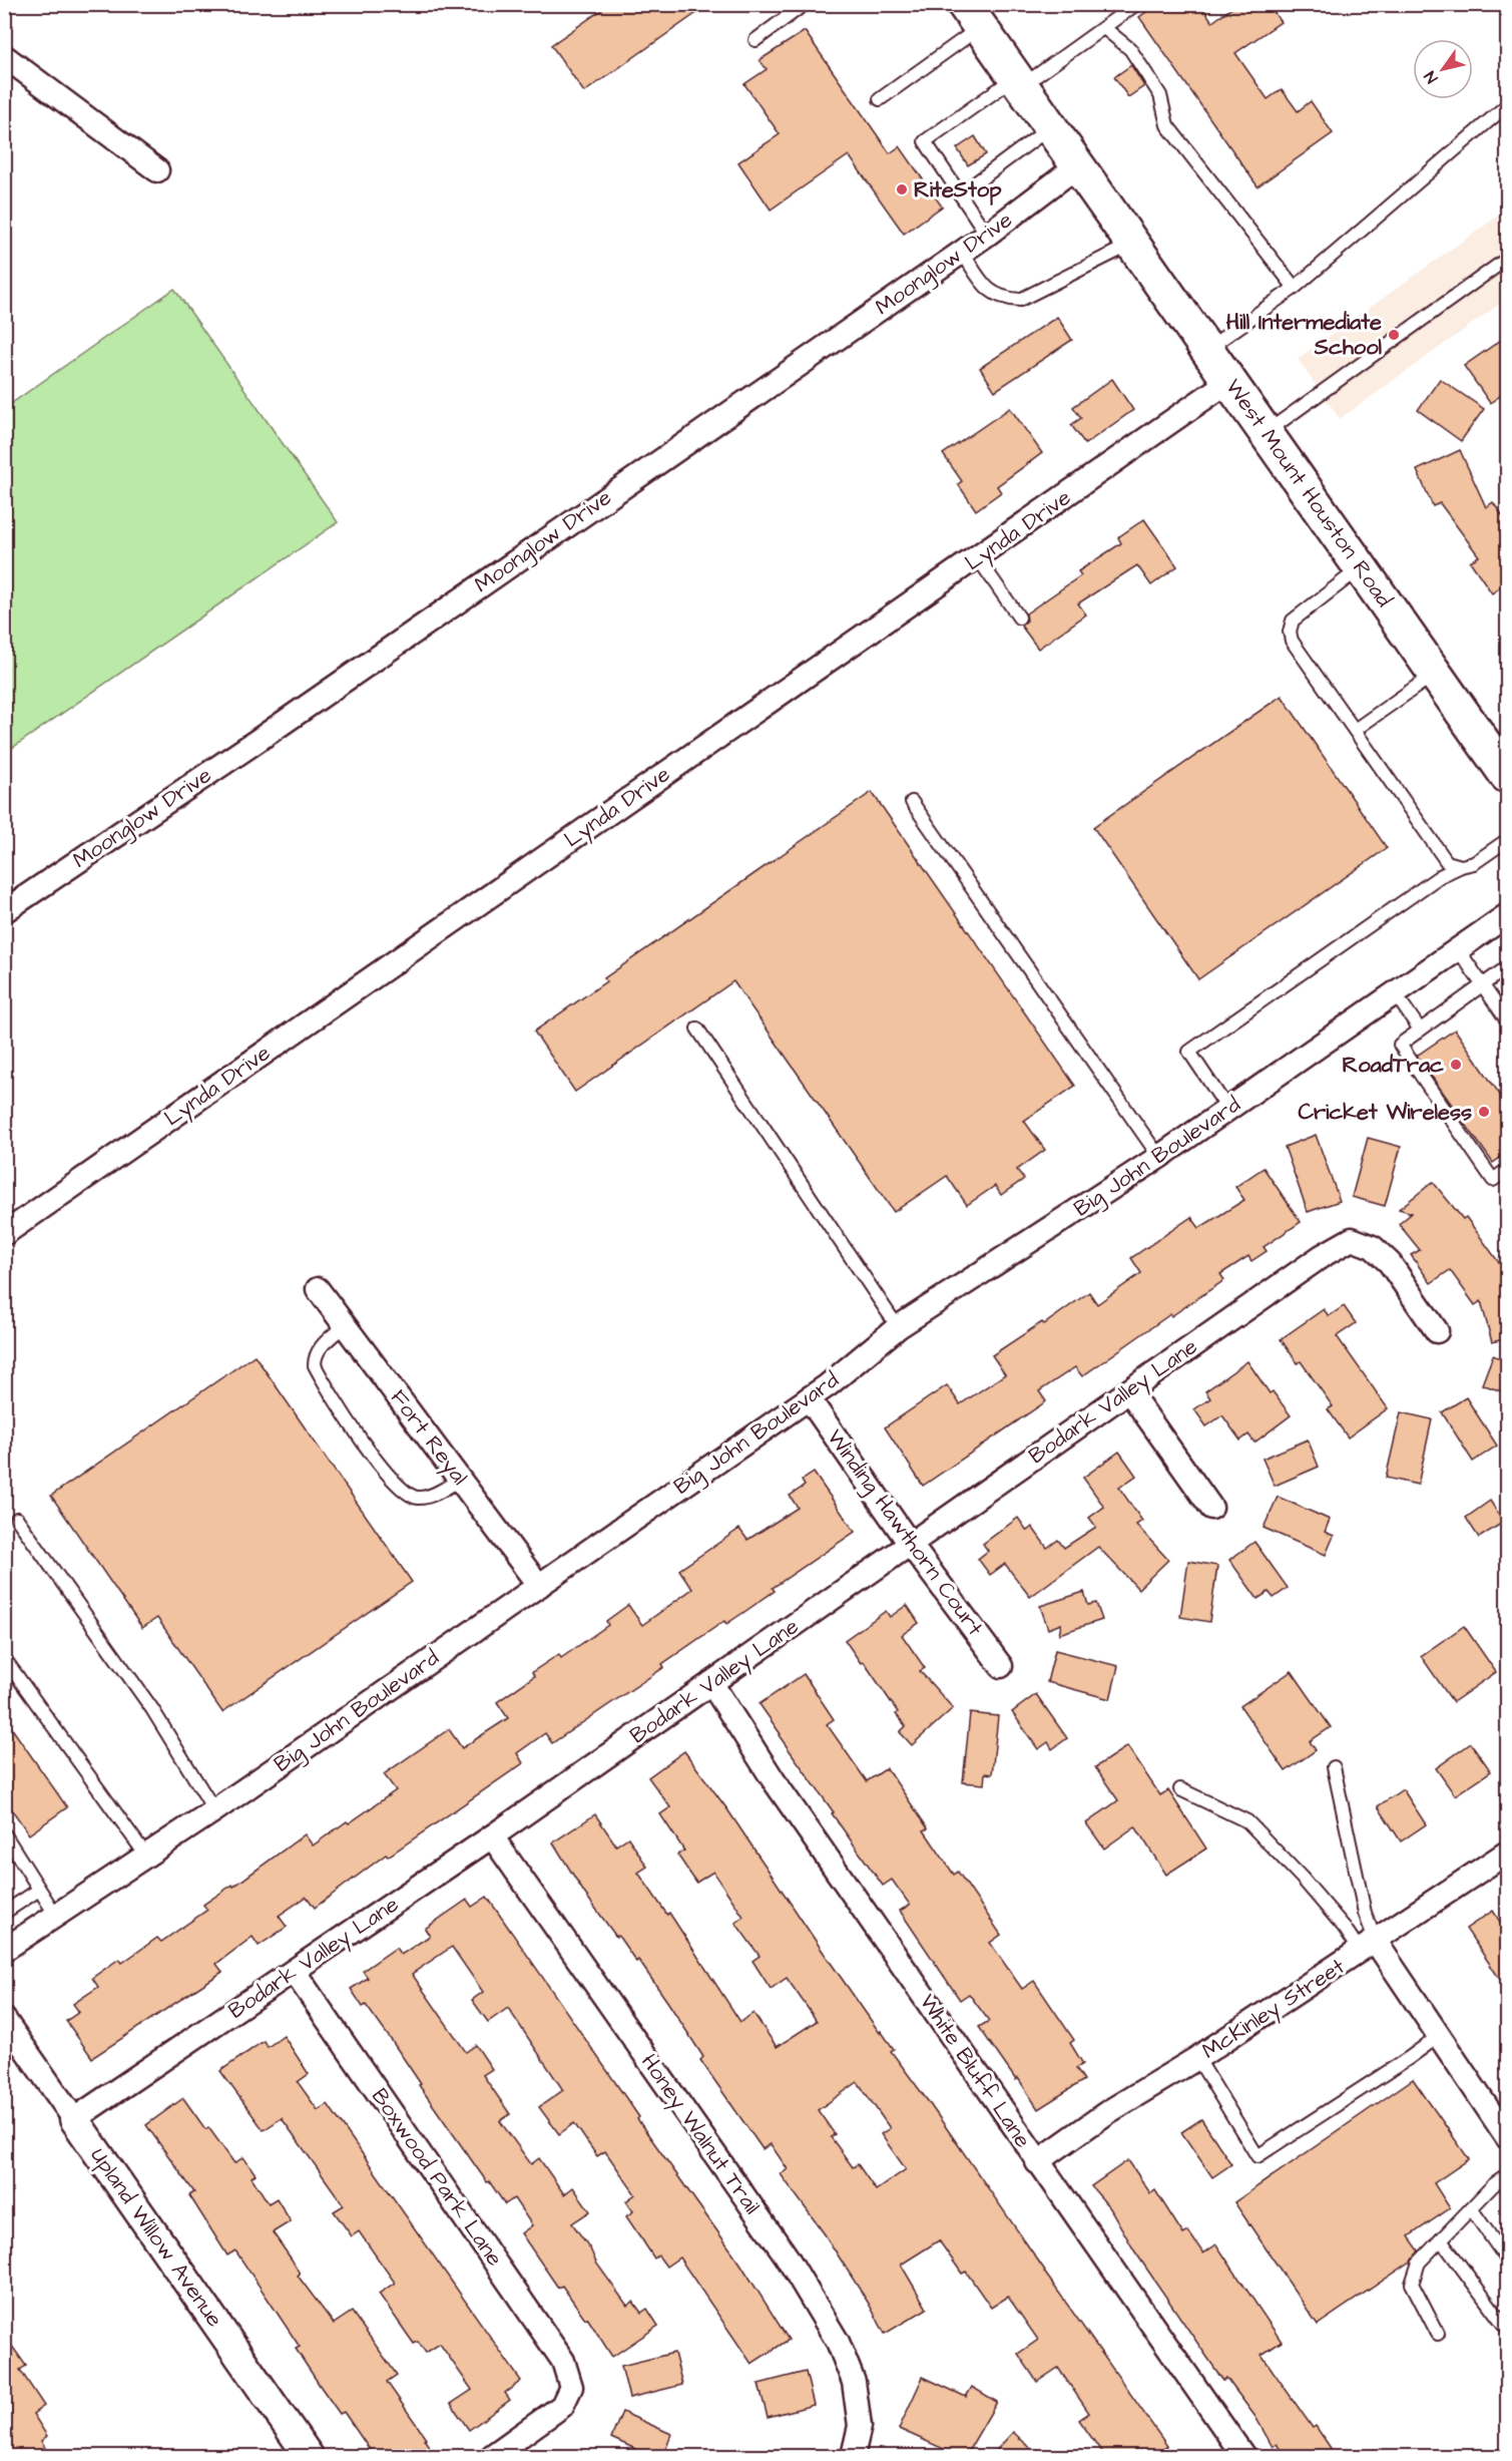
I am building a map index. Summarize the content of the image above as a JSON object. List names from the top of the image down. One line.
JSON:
{"streets":{"main road":["West Mount Houston Road"],"street":["Moonglow Drive","Lynda Drive","Big John Boulevard","Bodark Valley Lane","Fort Reyal","Winding Hawthorn Court","McKinley Street","White Bluff Lane","Honey Walnut Trail","Boxwood Park Lane","Upland Willow Avenue"]},"crossings":[["Moonglow Drive","West Mount Houston Road"],["West Mount Houston Road","Lynda Drive"],["Big John Boulevard","Fort Reyal"],["Big John Boulevard","Winding Hawthorn Court"],["Bodark Valley Lane","Winding Hawthorn Court"],["Bodark Valley Lane","White Bluff Lane"],["Bodark Valley Lane","Honey Walnut Trail"],["Bodark Valley Lane","Boxwood Park Lane"],["Bodark Valley Lane","Upland Willow Avenue"],["McKinley Street","White Bluff Lane"]],"places":["RiteStop","Hill Intermediate School","RoadTrac","Cricket Wireless"],"north":"bottom left"}
